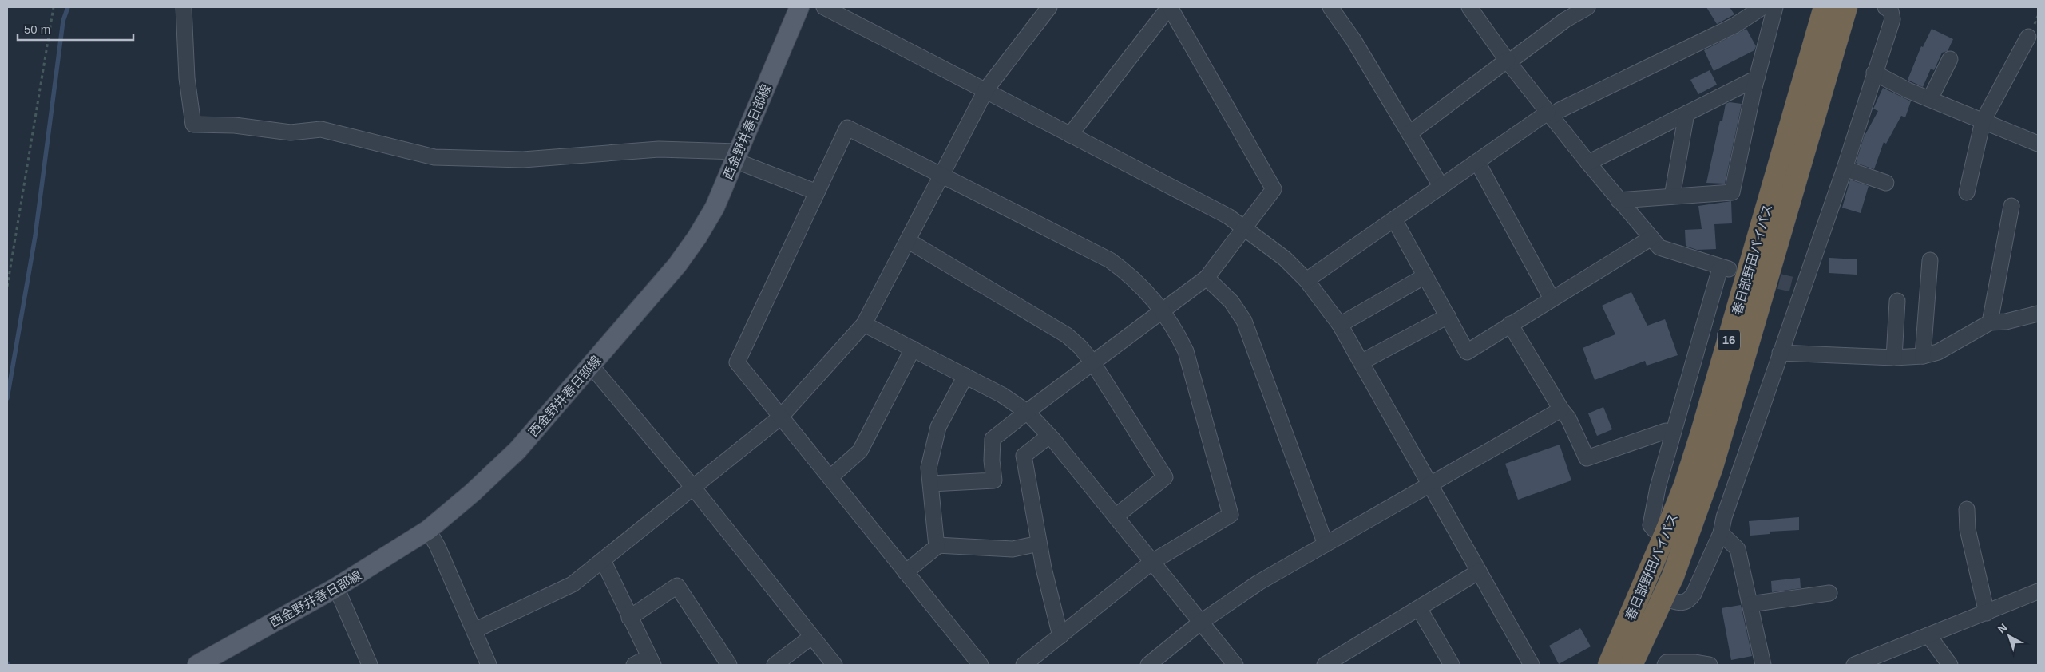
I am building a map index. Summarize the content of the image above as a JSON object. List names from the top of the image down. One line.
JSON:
{"streets":{"highway":["春日部野田バイパス","16"],"main road":["西金野井春日部線"]},"scale_bar":"50 m","north":"top left"}
